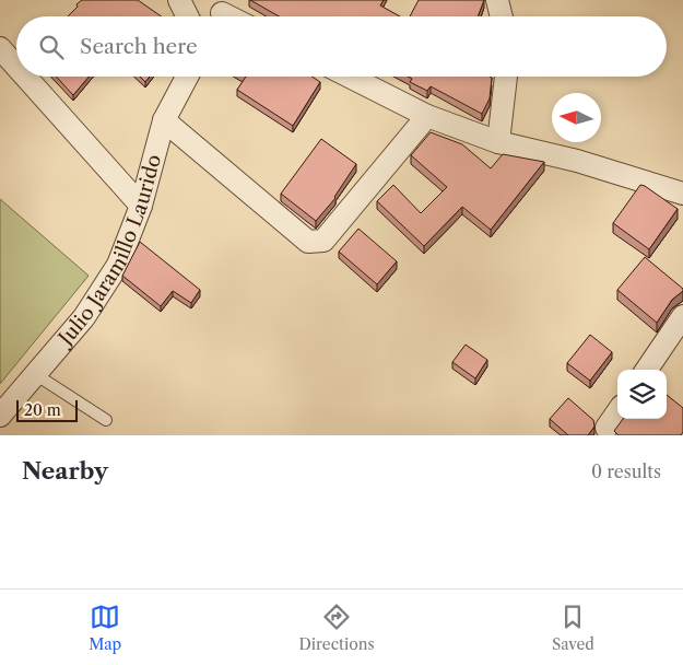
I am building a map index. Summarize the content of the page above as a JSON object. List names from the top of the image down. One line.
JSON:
{"streets":{"street":["Julio Jaramillo Laurido"]},"scale_bar":"20 m","north":"left","page":{"search":"Search here","scale":"20 m","heading":["Nearby","0 results"],"nav":["Map","Directions","Saved"]}}
